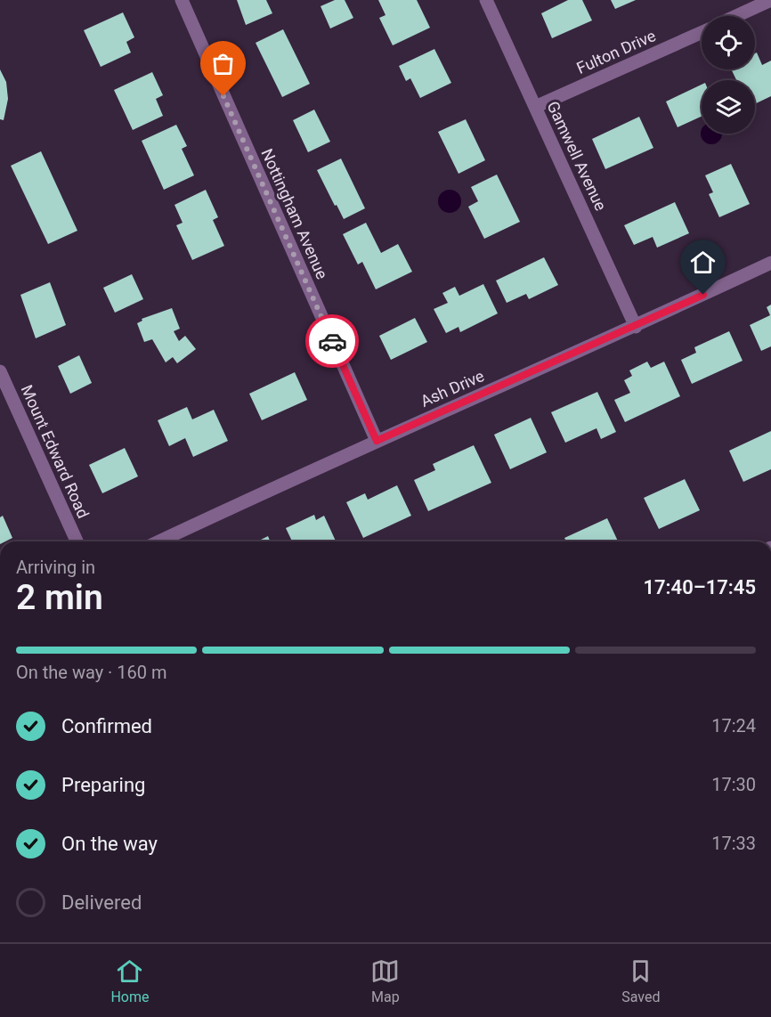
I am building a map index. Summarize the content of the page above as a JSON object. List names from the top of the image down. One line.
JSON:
{"streets":{"street":["Fulton Drive","Gamwell Avenue","Nottingham Avenue","Ash Drive","Mount Edward Road"]},"crossings":[["Fulton Drive","Gamwell Avenue"],["Gamwell Avenue","Ash Drive"],["Nottingham Avenue","Ash Drive"]],"page":{"heading":["2 min","Arriving in","17:40–17:45"],"bar":"On the way · 160 m","list":[["Confirmed","17:24"],["Preparing","17:30"],["On the way","17:33"],"Delivered"],"tabs":["Home","Map","Saved"]}}
